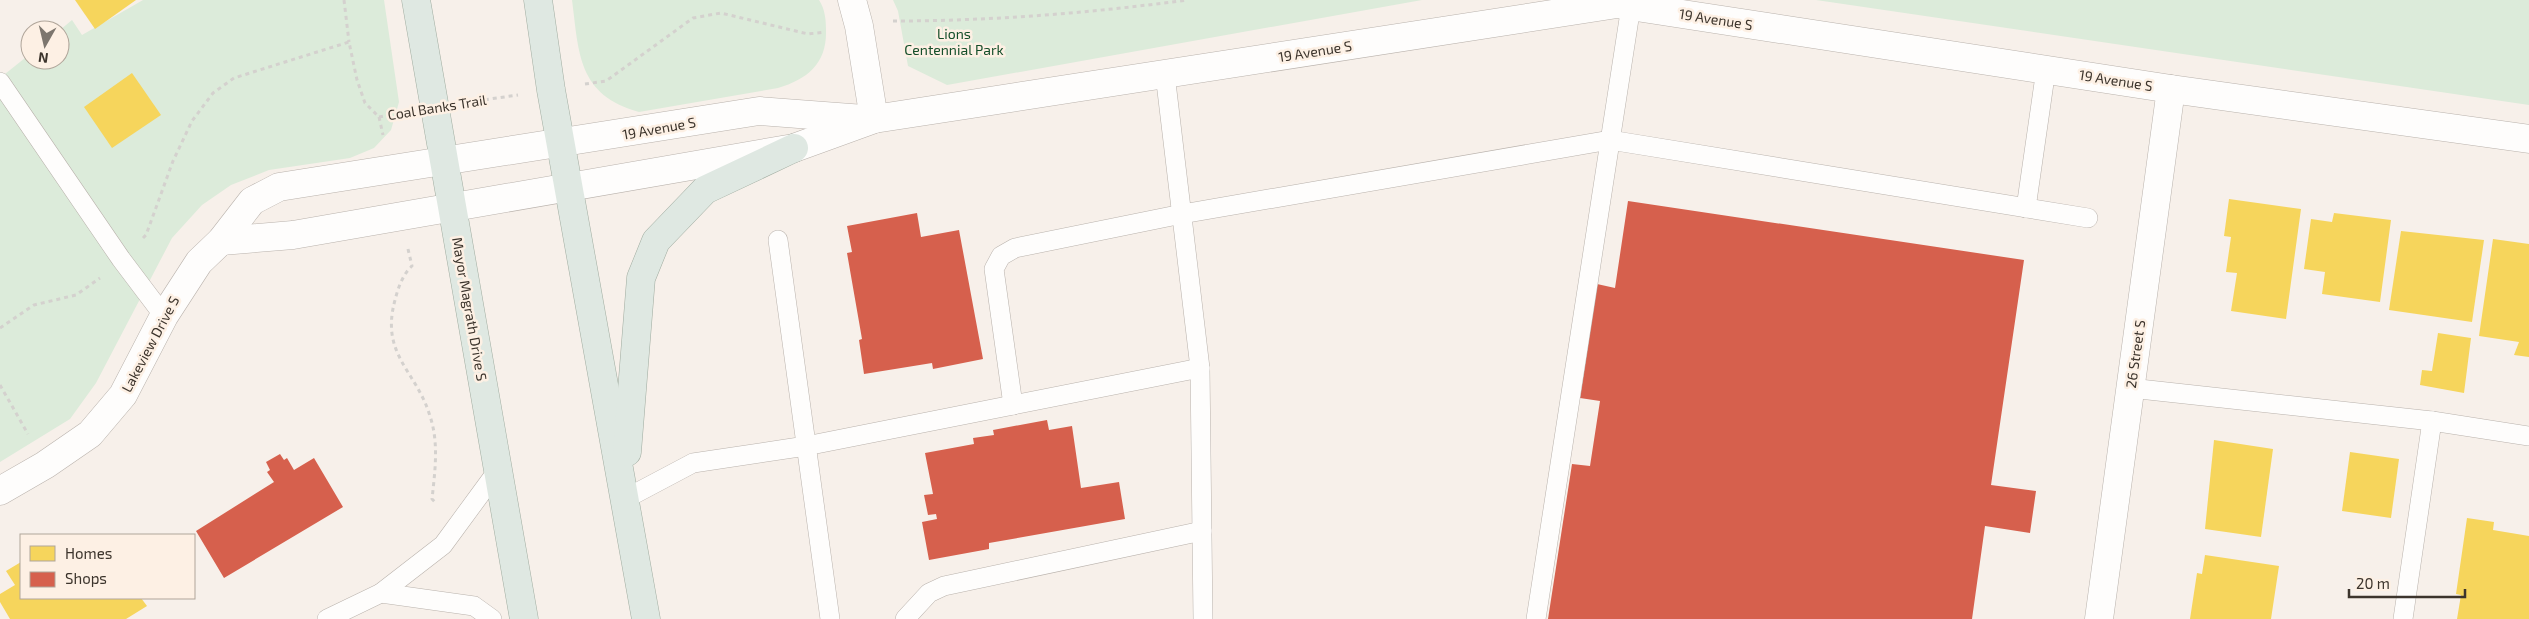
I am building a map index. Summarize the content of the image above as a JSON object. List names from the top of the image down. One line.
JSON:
{"streets":{"main road":["Mayor Magrath Drive S"],"street":["19 Avenue S","Lakeview Drive S","26 Street S"],"path":["Coal Banks Trail"]},"crossings":[["19 Avenue S","Mayor Magrath Drive S"],["19 Avenue S","Lakeview Drive S"],["19 Avenue S","26 Street S"],["Coal Banks Trail","Mayor Magrath Drive S"],["Mayor Magrath Drive S","Lakeview Drive S"]],"parks":["Lions Centennial Park"],"legend":["Homes","Shops"],"scale_bar":"20 m","north":"bottom"}
